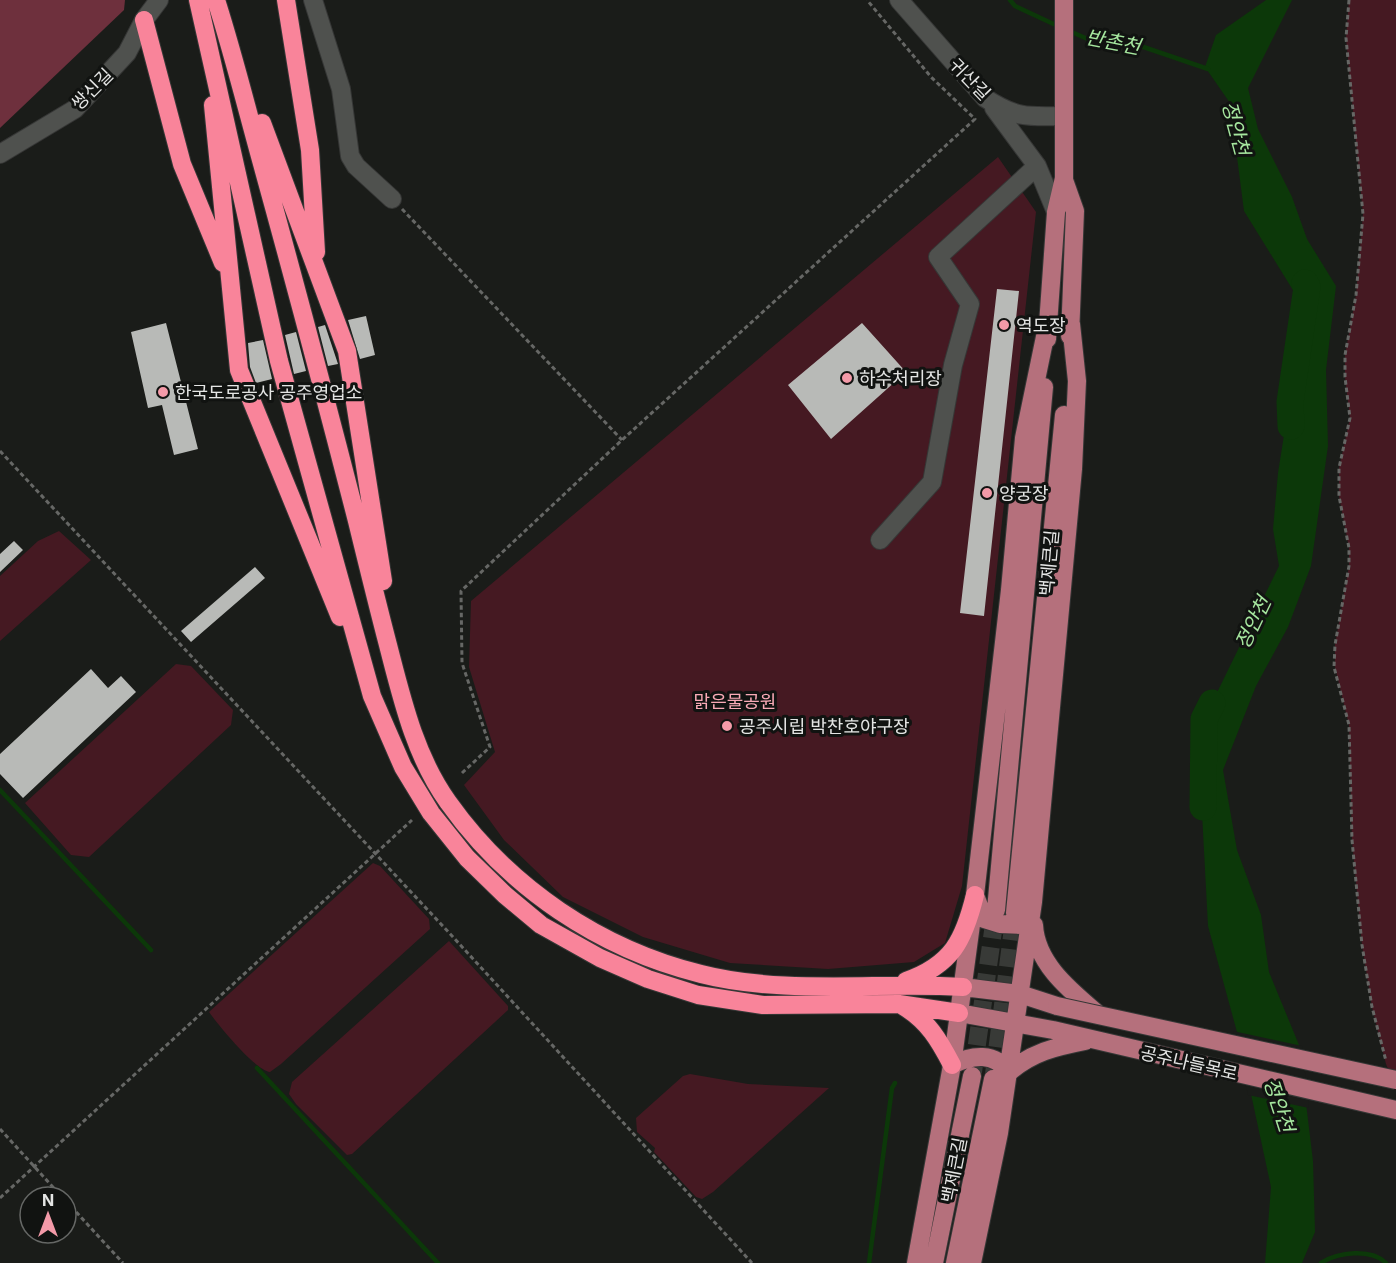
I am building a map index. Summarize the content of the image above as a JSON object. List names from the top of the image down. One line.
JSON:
{"streets":{"main road":["백제큰길","공주나들목로"],"street":["귀산길","쌍신길"]},"crossings":[["귀산길","백제큰길"]],"water":["반촌천","정안천"],"parks":["맑은물공원"],"places":["역도장","하수처리장","한국도로공사 공주영업소","양궁장","공주시립 박찬호야구장"],"north":"top"}
